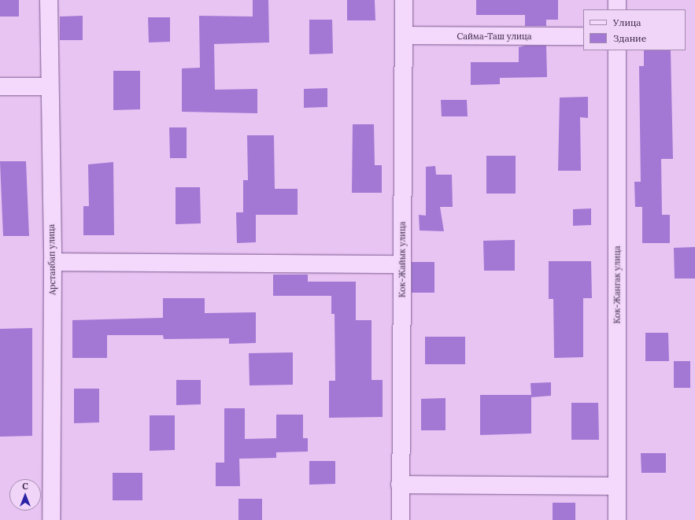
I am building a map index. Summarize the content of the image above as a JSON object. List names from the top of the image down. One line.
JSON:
{"streets":{"street":["Сайма-Таш улица","Арстанбап улица","Кок-Жайык улица","Кок-Жангак улица"]},"crossings":[["Сайма-Таш улица","Кок-Жайык улица"]],"legend":["Улица","Здание"],"north":"top"}
